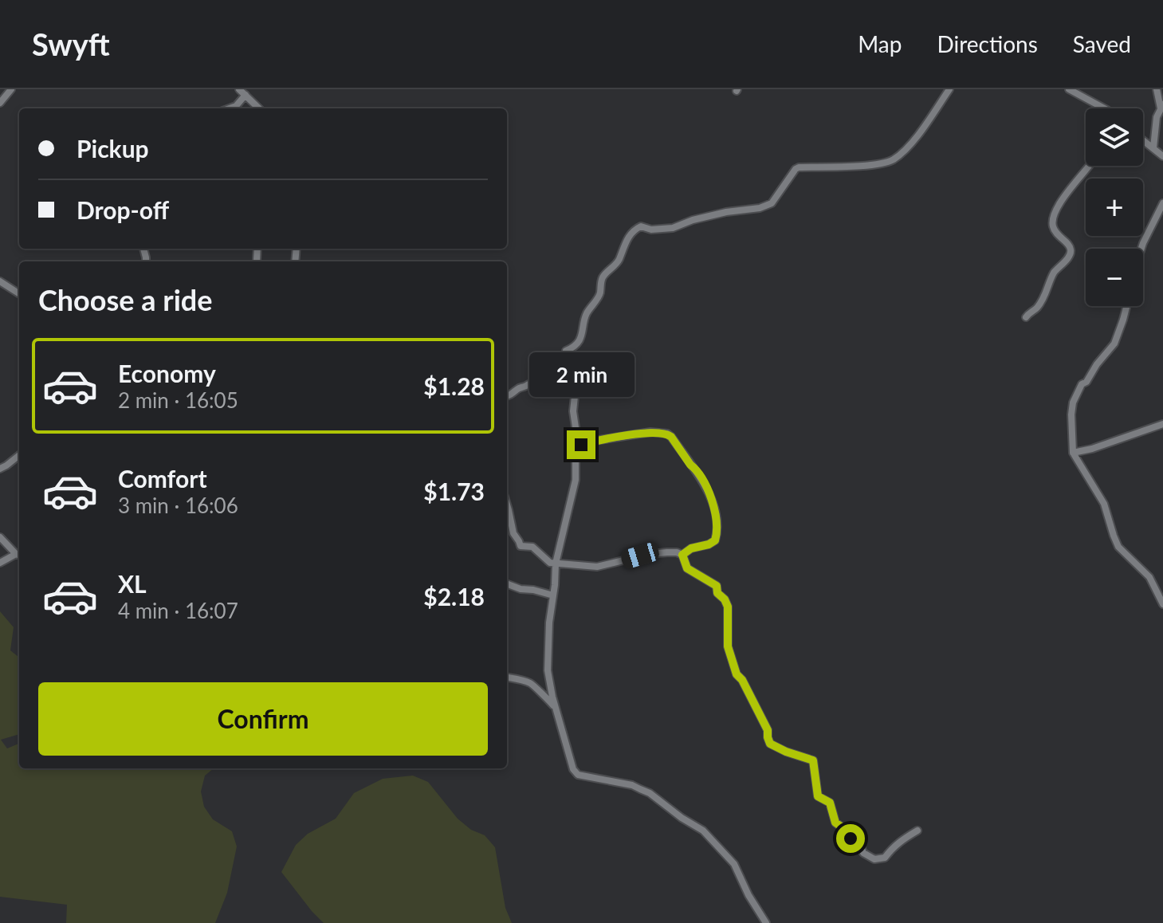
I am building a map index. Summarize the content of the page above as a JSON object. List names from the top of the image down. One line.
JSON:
{"page":{"header":"Swyft","nav":["Map","Directions","Saved"],"map_buttons":["+","−"],"banner":["Pickup","Drop-off"],"heading":"Choose a ride","list":[{"name":"Economy","note":"2 min · 16:05","value":"$1.28"},{"name":"Comfort","note":"3 min · 16:06","value":"$1.73"},{"name":"XL","note":"4 min · 16:07","value":"$2.18"}],"bubble":"2 min","buttons":"Confirm"}}
